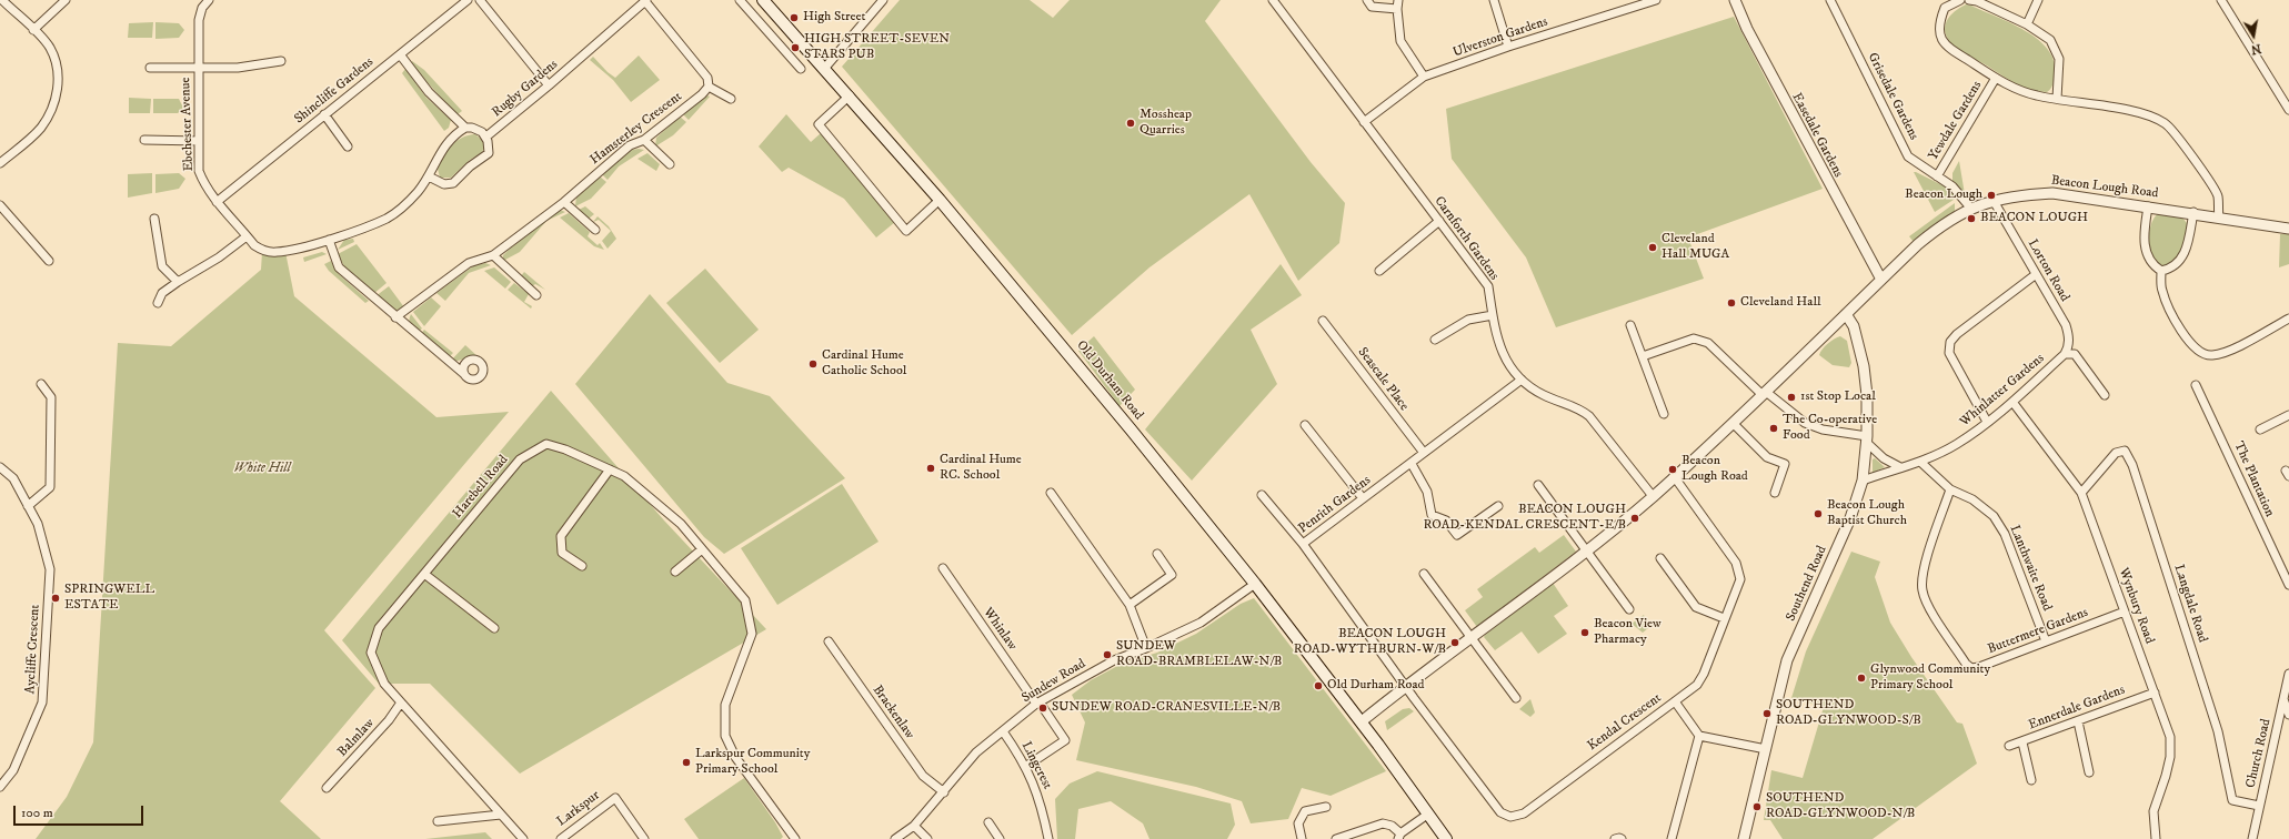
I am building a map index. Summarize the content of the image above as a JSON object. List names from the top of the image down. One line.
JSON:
{"streets":{"main road":["Old Durham Road"],"street":["Ulverston Gardens","Rugby Gardens","Shincliffe Gardens","Grisedale Gardens","Yewdale Gardens","Ebchester Avenue","Hamsterley Crescent","Easedale Gardens","Beacon Lough Road","Carnforth Gardens","Lorton Road","Seascale Place","Whinlatter Gardens","The Plantation","Harebell Road","Penrith Gardens","Lanthwaite Road","Southend Road","Langdale Road","Wynbury Road","Whinlaw","Buttermere Gardens","Aycliffe Crescent","Sundew Road","Ennerdale Gardens","Brackenlaw","Kendal Crescent","Balmlaw","Church Road","Lingcrest","Larkspur"]},"crossings":[["Ulverston Gardens","Carnforth Gardens"],["Shincliffe Gardens","Ebchester Avenue"],["Grisedale Gardens","Yewdale Gardens"],["Grisedale Gardens","Beacon Lough Road"],["Easedale Gardens","Beacon Lough Road"],["Beacon Lough Road","Carnforth Gardens"],["Beacon Lough Road","Lorton Road"],["Beacon Lough Road","Old Durham Road"],["Beacon Lough Road","Penrith Gardens"],["Beacon Lough Road","Southend Road"],["Beacon Lough Road","Kendal Crescent"],["Carnforth Gardens","Penrith Gardens"],["Lorton Road","Whinlatter Gardens"],["Seascale Place","Penrith Gardens"],["Old Durham Road","Sundew Road"],["Whinlatter Gardens","Lanthwaite Road"],["Whinlatter Gardens","Southend Road"],["Whinlatter Gardens","Wynbury Road"],["Harebell Road","Balmlaw"],["Penrith Gardens","Kendal Crescent"],["Lanthwaite Road","Buttermere Gardens"],["Langdale Road","Wynbury Road"],["Langdale Road","Church Road"],["Wynbury Road","Buttermere Gardens"],["Wynbury Road","Ennerdale Gardens"],["Whinlaw","Sundew Road"],["Whinlaw","Lingcrest"],["Sundew Road","Brackenlaw"],["Sundew Road","Lingcrest"]],"parks":["White Hill"],"places":["High Street","HIGH STREET-SEVEN STARS PUB","Mossheap Quarries","Beacon Lough","BEACON LOUGH","Cleveland Hall MUGA","Cleveland Hall","Cardinal Hume Catholic School","1st Stop Local","The Co-operative Food","Cardinal Hume RC. School","Beacon Lough Road","Beacon Lough Baptist Church","BEACON LOUGH ROAD-KENDAL CRESCENT-E/B","SPRINGWELL ESTATE","Beacon View Pharmacy","BEACON LOUGH ROAD-WYTHBURN-W/B","SUNDEW ROAD-BRAMBLELAW-N/B","Glynwood Community Primary School","Old Durham Road","SUNDEW ROAD-CRANESVILLE-N/B","SOUTHEND ROAD-GLYNWOOD-S/B","Larkspur Community Primary School","SOUTHEND ROAD-GLYNWOOD-N/B"],"scale_bar":"100 m","north":"bottom"}
